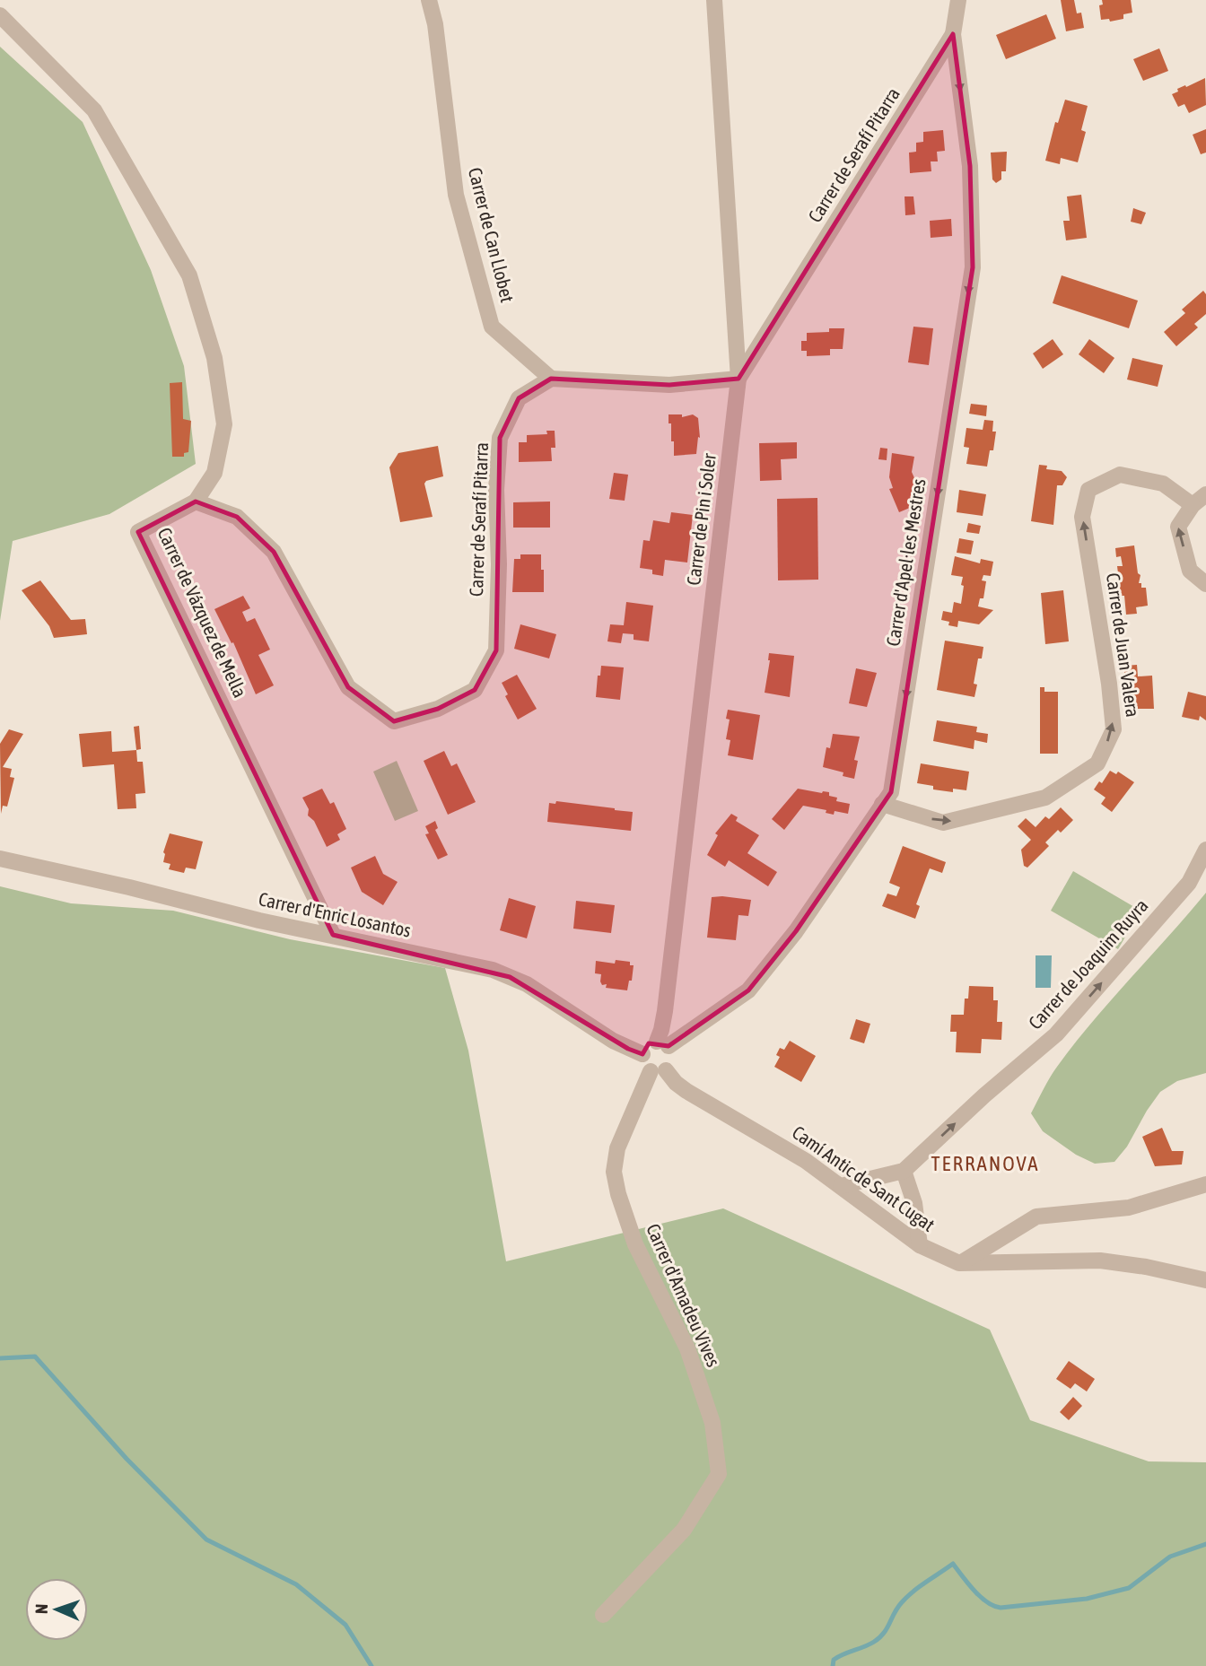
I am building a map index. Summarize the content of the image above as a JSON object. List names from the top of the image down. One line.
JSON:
{"streets":{"street":["Carrer de Serafí Pitarra","Carrer de Can Llobet","Carrer de Pin i Soler","Carrer d'Apel·les Mestres","Carrer de Vázquez de Mella","Carrer de Juan Valera","Carrer d'Enric Losantos","Carrer de Joaquim Ruyra","Camí Antic de Sant Cugat","Carrer d'Amadeu Vives"]},"crossings":[["Carrer de Serafí Pitarra","Carrer de Can Llobet"],["Carrer de Serafí Pitarra","Carrer de Pin i Soler"],["Carrer de Serafí Pitarra","Carrer d'Apel·les Mestres"],["Carrer de Serafí Pitarra","Carrer de Vázquez de Mella"],["Carrer de Pin i Soler","Carrer d'Apel·les Mestres"],["Carrer de Pin i Soler","Carrer d'Enric Losantos"],["Carrer de Pin i Soler","Camí Antic de Sant Cugat"],["Carrer de Pin i Soler","Carrer d'Amadeu Vives"],["Carrer d'Apel·les Mestres","Carrer de Juan Valera"],["Carrer d'Apel·les Mestres","Carrer d'Enric Losantos"],["Carrer d'Apel·les Mestres","Camí Antic de Sant Cugat"],["Carrer d'Apel·les Mestres","Carrer d'Amadeu Vives"],["Carrer de Vázquez de Mella","Carrer d'Enric Losantos"],["Carrer d'Enric Losantos","Camí Antic de Sant Cugat"],["Carrer d'Enric Losantos","Carrer d'Amadeu Vives"],["Camí Antic de Sant Cugat","Carrer d'Amadeu Vives"]],"one_way":["Carrer d'Apel·les Mestres","Carrer de Joaquim Ruyra"],"districts":["TERRANOVA"],"north":"left"}
